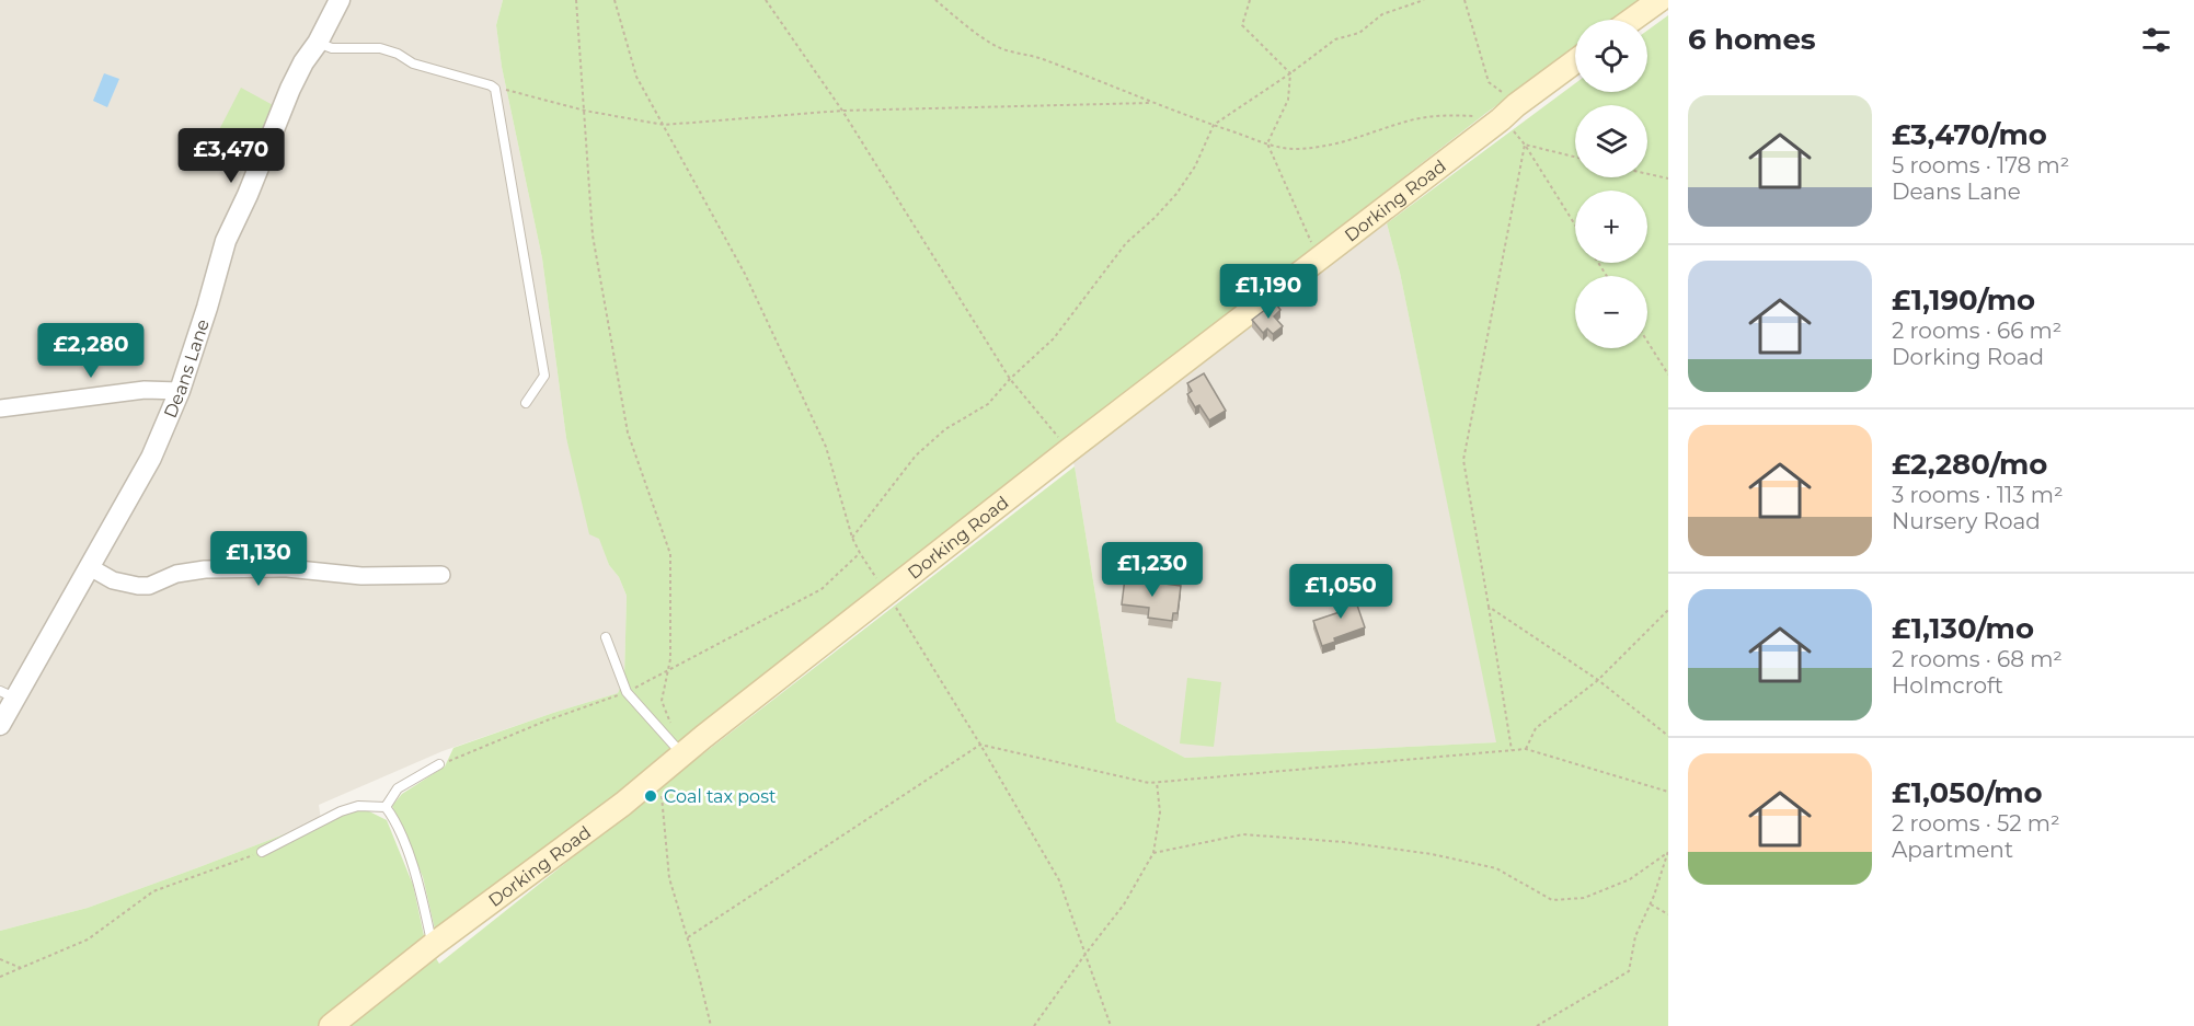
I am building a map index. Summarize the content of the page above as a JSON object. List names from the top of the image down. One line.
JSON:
{"streets":{"main road":["Dorking Road"],"street":["Deans Lane"]},"places":["Coal tax post"],"page":{"heading":"6 homes","map_buttons":["+","−"],"list":[{"name":"£3,470/mo","note":"5 rooms · 178 m² · Deans Lane"},{"name":"£1,190/mo","note":"2 rooms · 66 m² · Dorking Road"},{"name":"£2,280/mo","note":"3 rooms · 113 m² · Nursery Road"},{"name":"£1,130/mo","note":"2 rooms · 68 m² · Holmcroft"},{"name":"£1,050/mo","note":"2 rooms · 52 m² · Apartment"}],"price":["£3,470","£1,190","£2,280","£1,130","£1,230","£1,050"]}}
